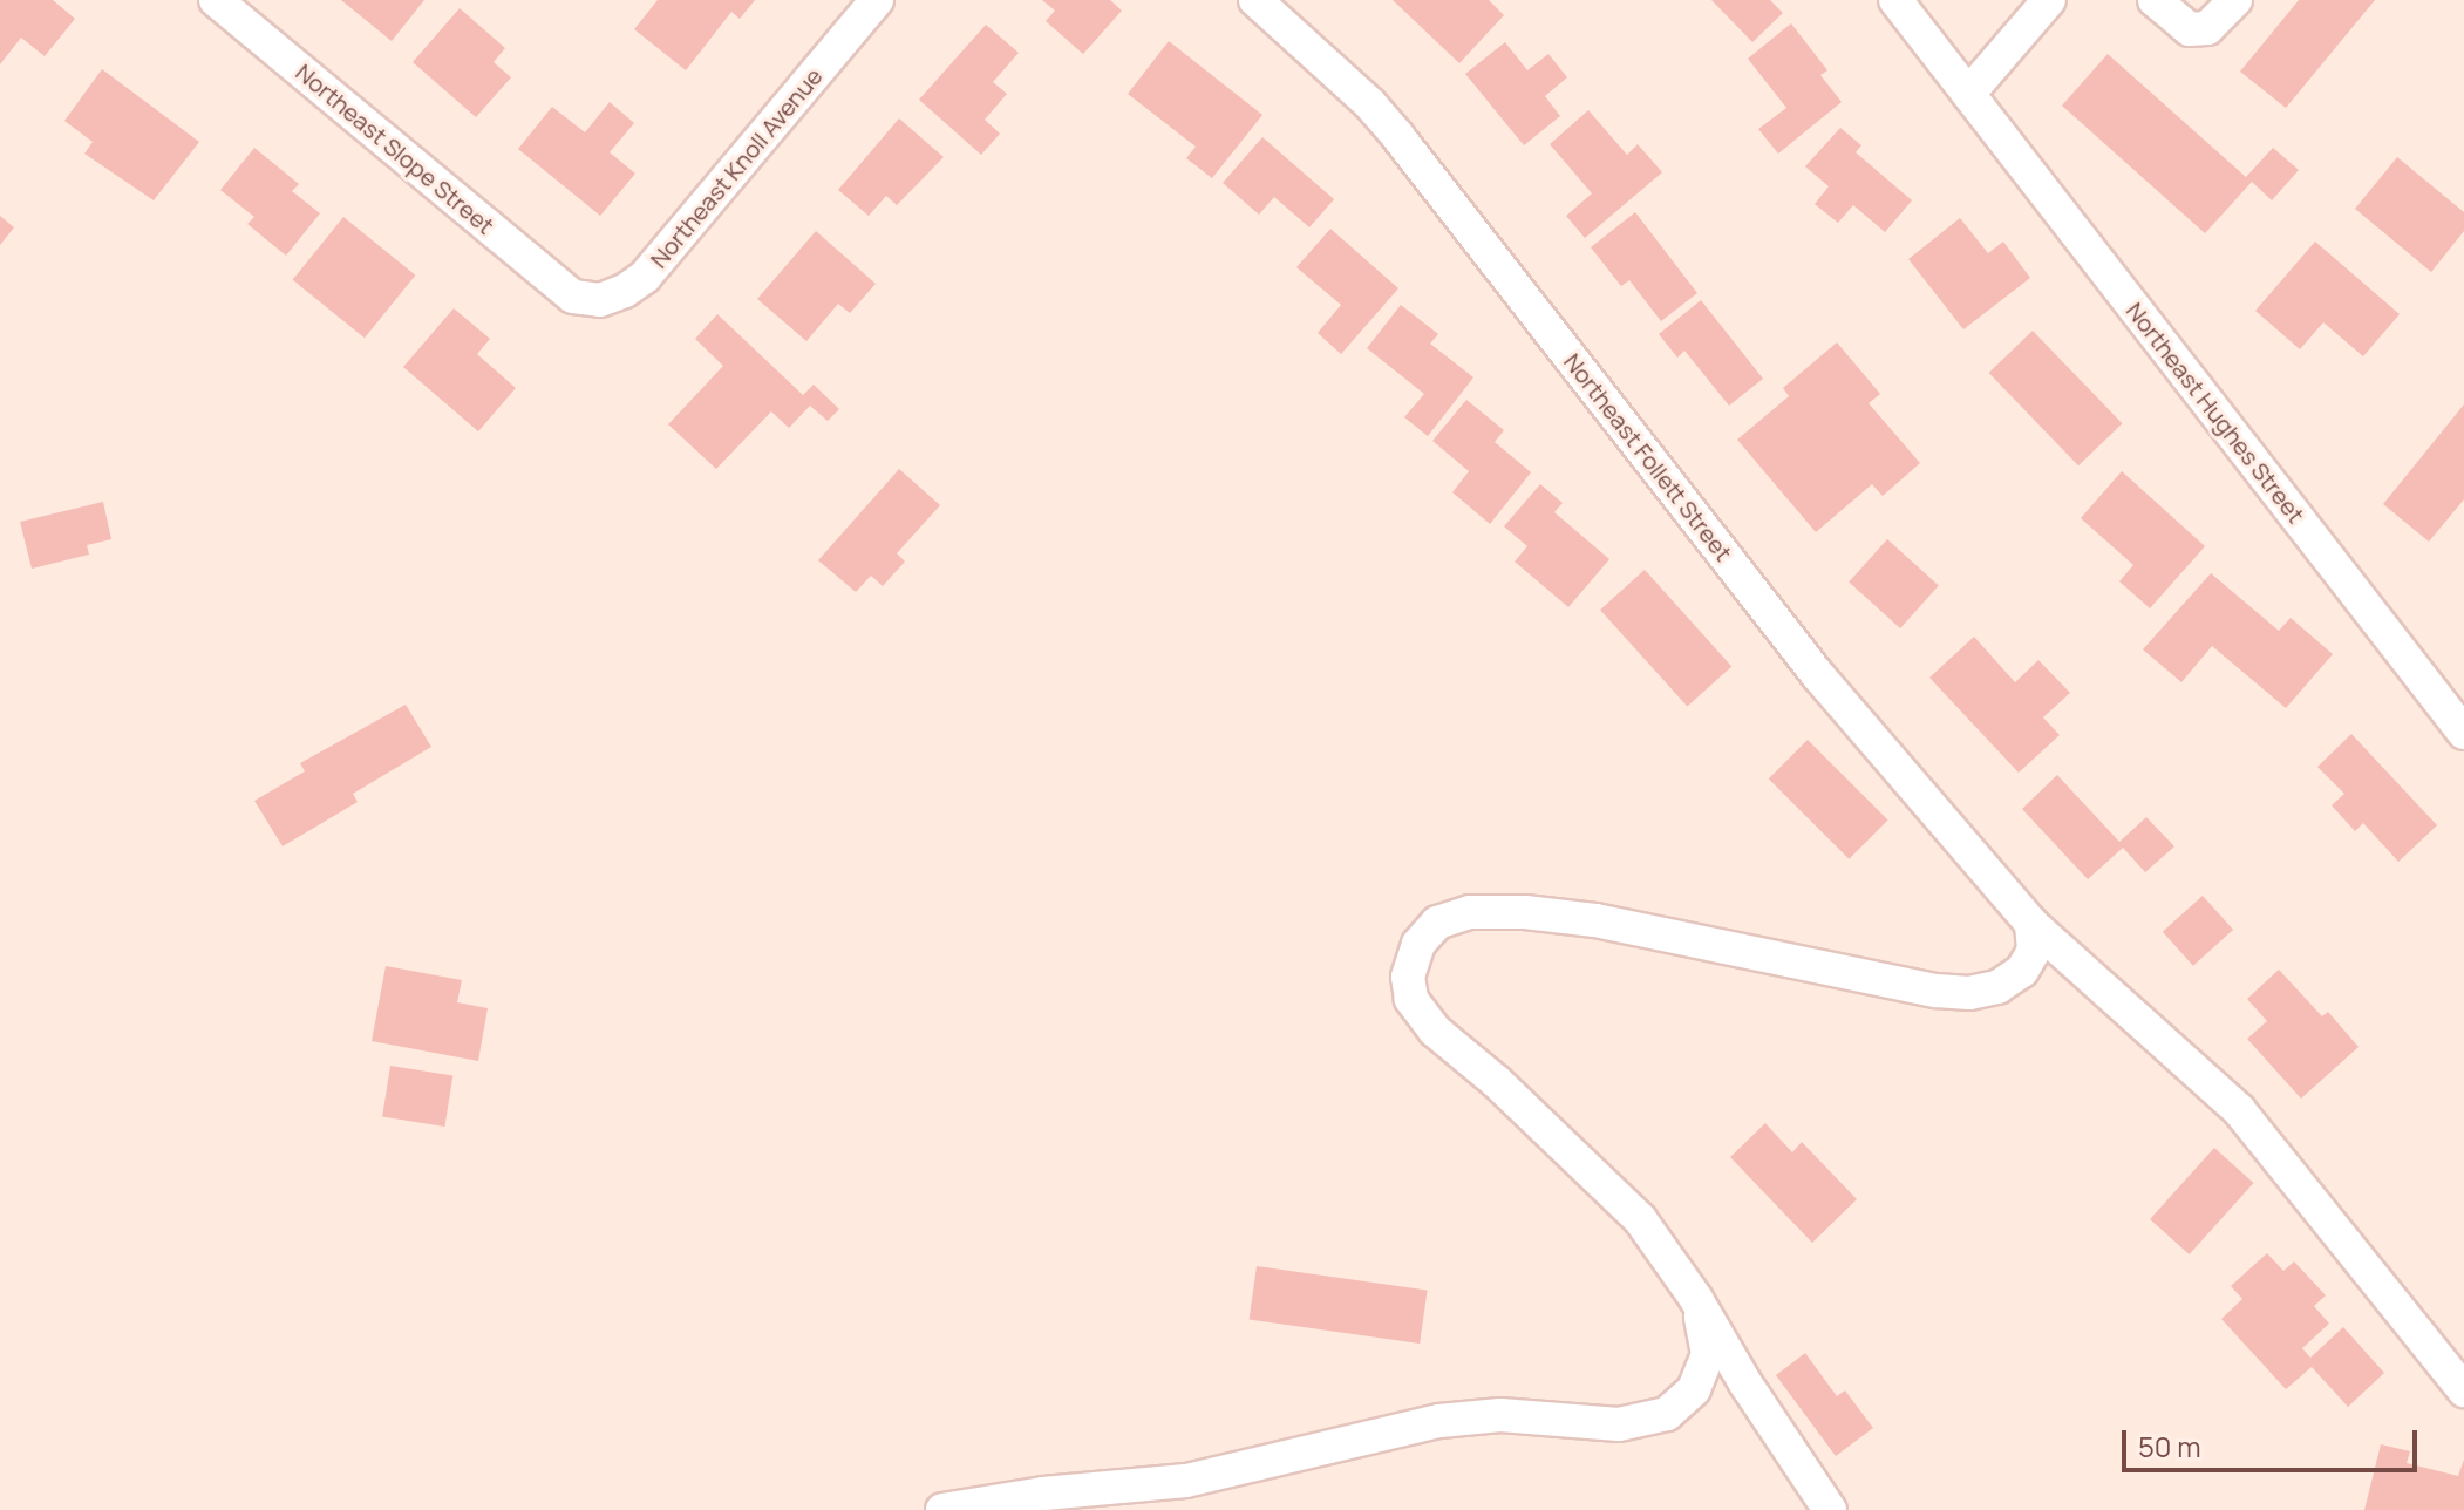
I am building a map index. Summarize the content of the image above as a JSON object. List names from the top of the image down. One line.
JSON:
{"streets":{"street":["Northeast Slope Street","Northeast Knoll Avenue","Northeast Hughes Street","Northeast Follett Street"]},"crossings":[["Northeast Slope Street","Northeast Knoll Avenue"]],"scale_bar":"50 m"}
